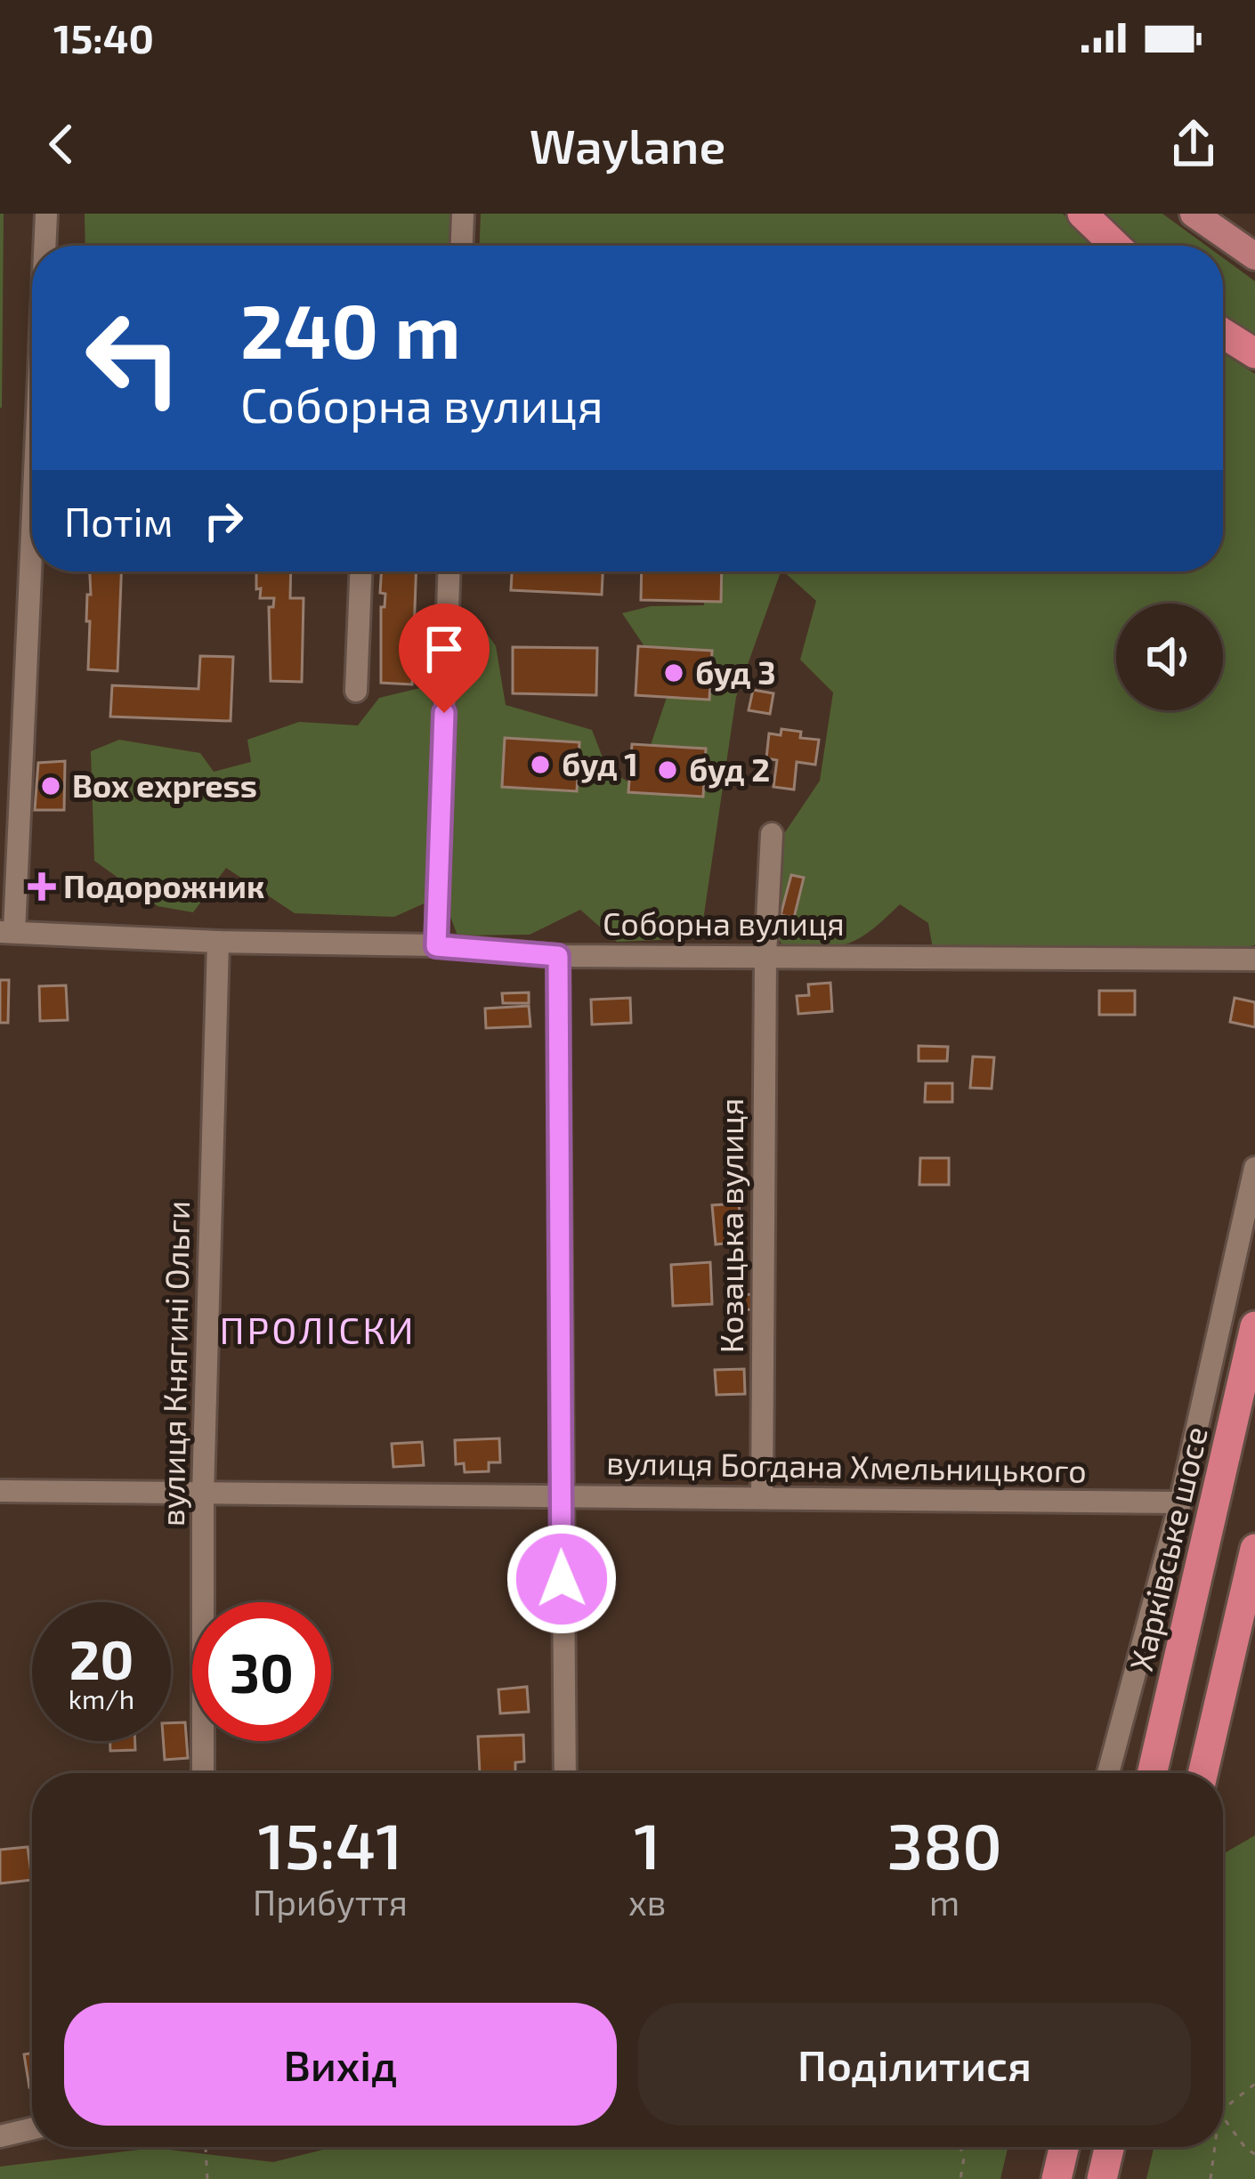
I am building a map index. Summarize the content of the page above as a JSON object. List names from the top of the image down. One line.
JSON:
{"streets":{"highway":["Харківське шосе"],"street":["Соборна вулиця","Козацька вулиця","вулиця Княгині Ольги","вулиця Богдана Хмельницького"]},"crossings":[["Соборна вулиця","Козацька вулиця"],["Соборна вулиця","вулиця Княгині Ольги"],["Козацька вулиця","вулиця Богдана Хмельницького"],["вулиця Княгині Ольги","вулиця Богдана Хмельницького"]],"districts":["ПРОЛІСКИ"],"places":{"other":["буд 3","буд 1","буд 2","Box express"],"health":["Подорожник"]},"page":{"status":"15:40","header":"Waylane","turn":["240 m","Соборна вулиця"],"then":"Потім","speed":"20 km/h","limit":"30","eta":["15:41","Прибуття","1","хв","380","m"],"buttons":["Вихід","Поділитися"]}}
